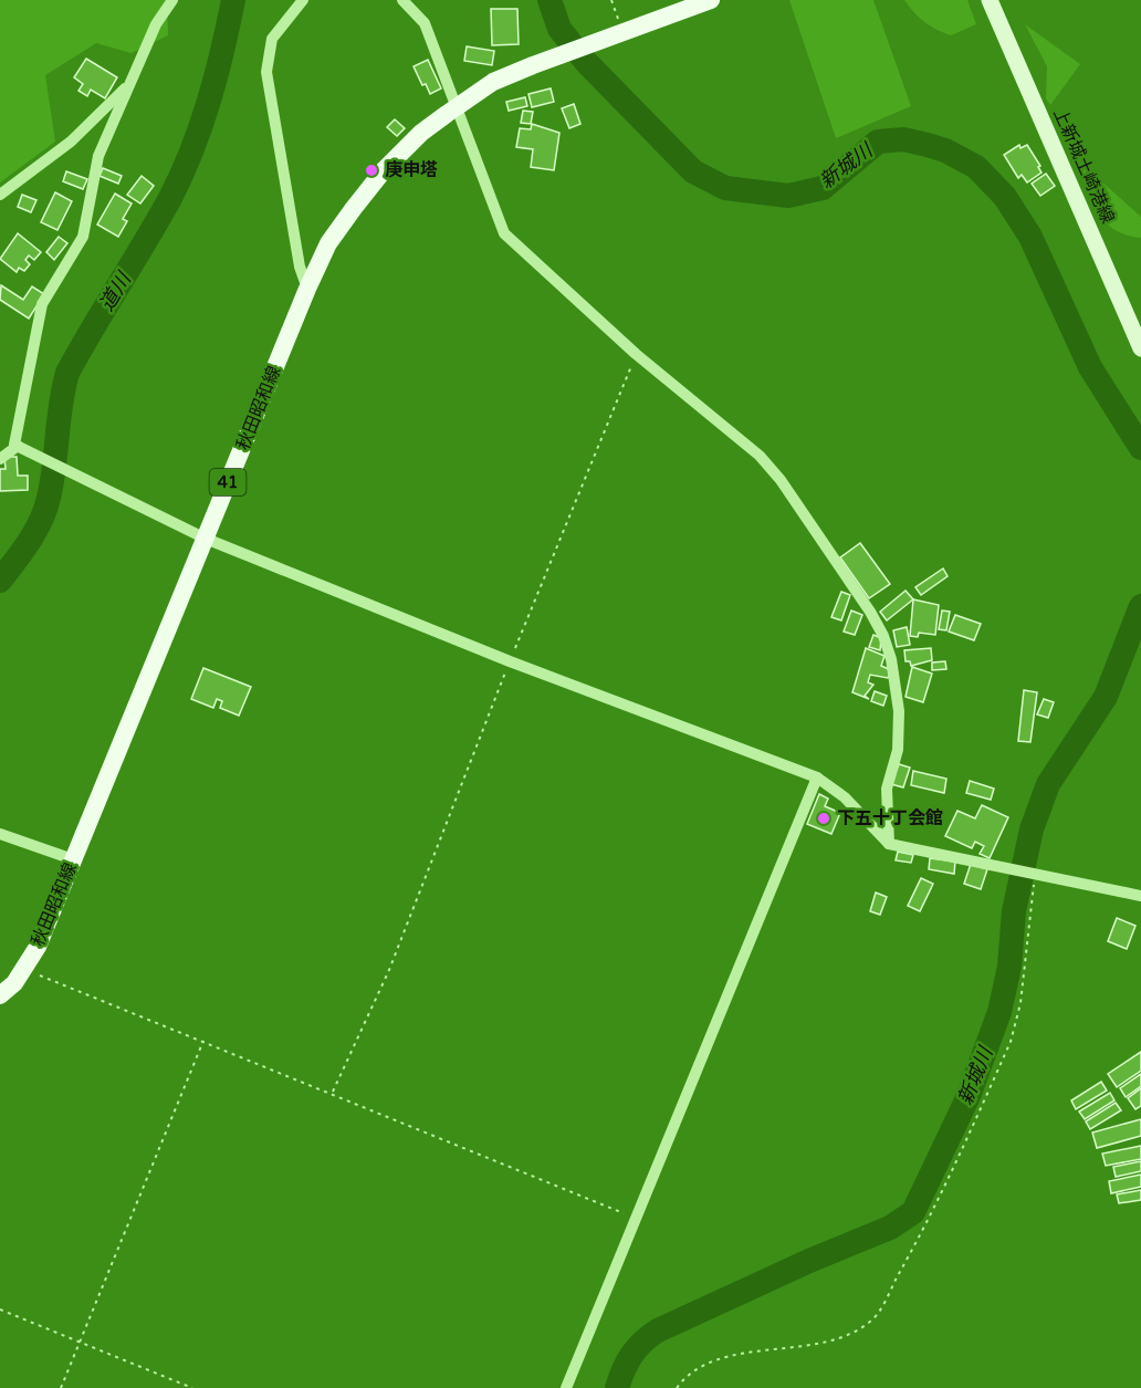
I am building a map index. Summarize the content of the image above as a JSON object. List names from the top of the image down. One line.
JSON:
{"streets":{"main road":["上新城土崎港線","秋田昭和線","41"]},"water":["新城川","道川"],"places":["庚申塔","下五十丁会館"]}
